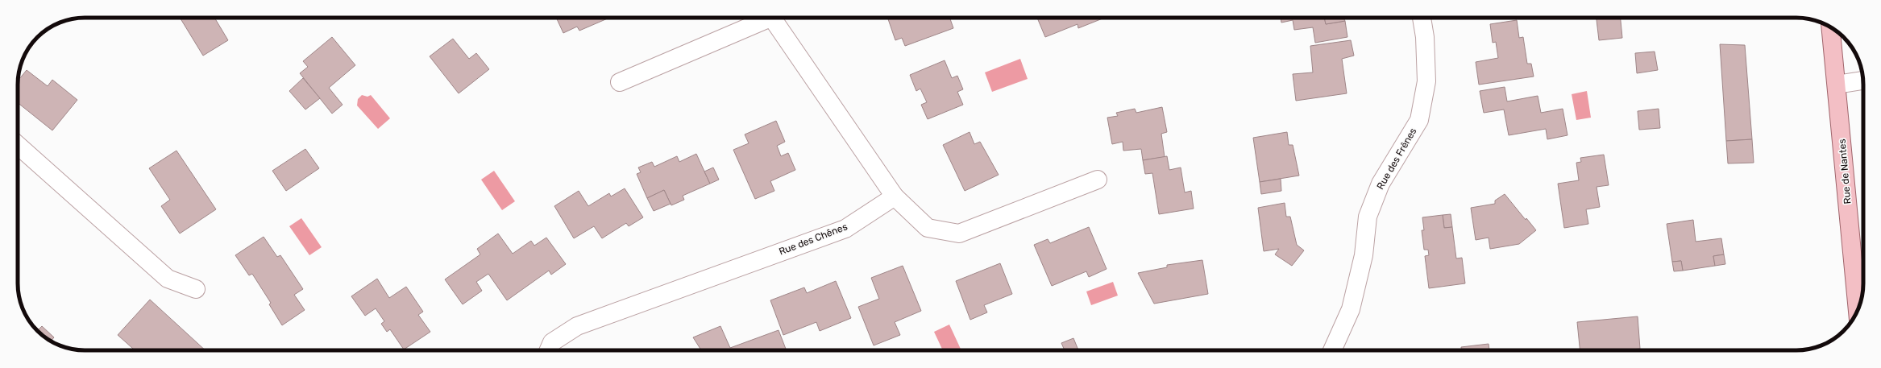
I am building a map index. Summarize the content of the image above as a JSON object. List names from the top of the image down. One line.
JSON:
{"streets":{"main road":["Rue de Nantes"],"street":["Rue des Frênes","Rue des Chênes"]}}
